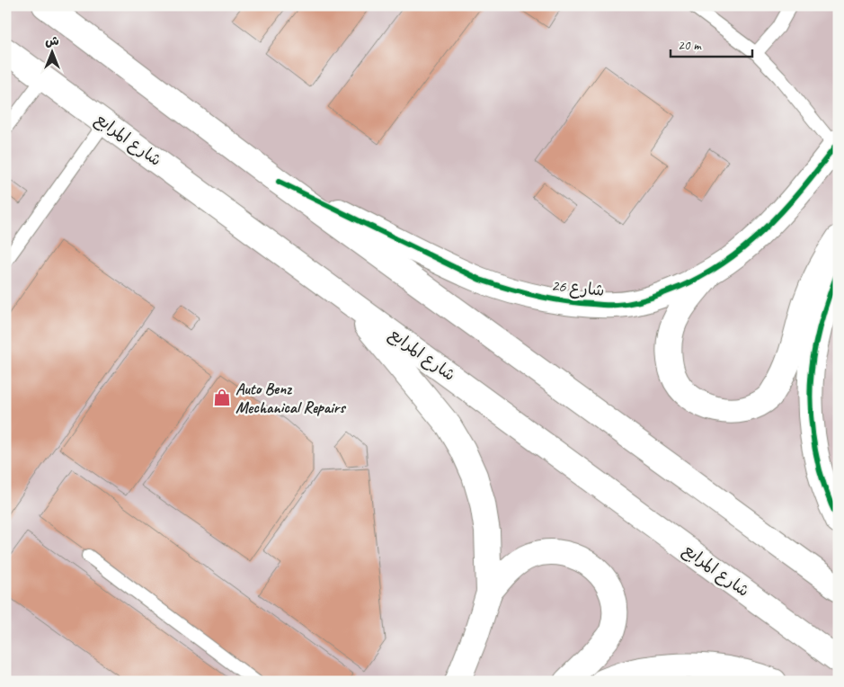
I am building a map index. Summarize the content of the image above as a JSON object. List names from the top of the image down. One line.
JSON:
{"streets":{"main road":["شارع المرابع","شارع 26"]},"places":{"shop":["Auto Benz Mechanical Repairs"]},"scale_bar":"20 m","north":"top"}
